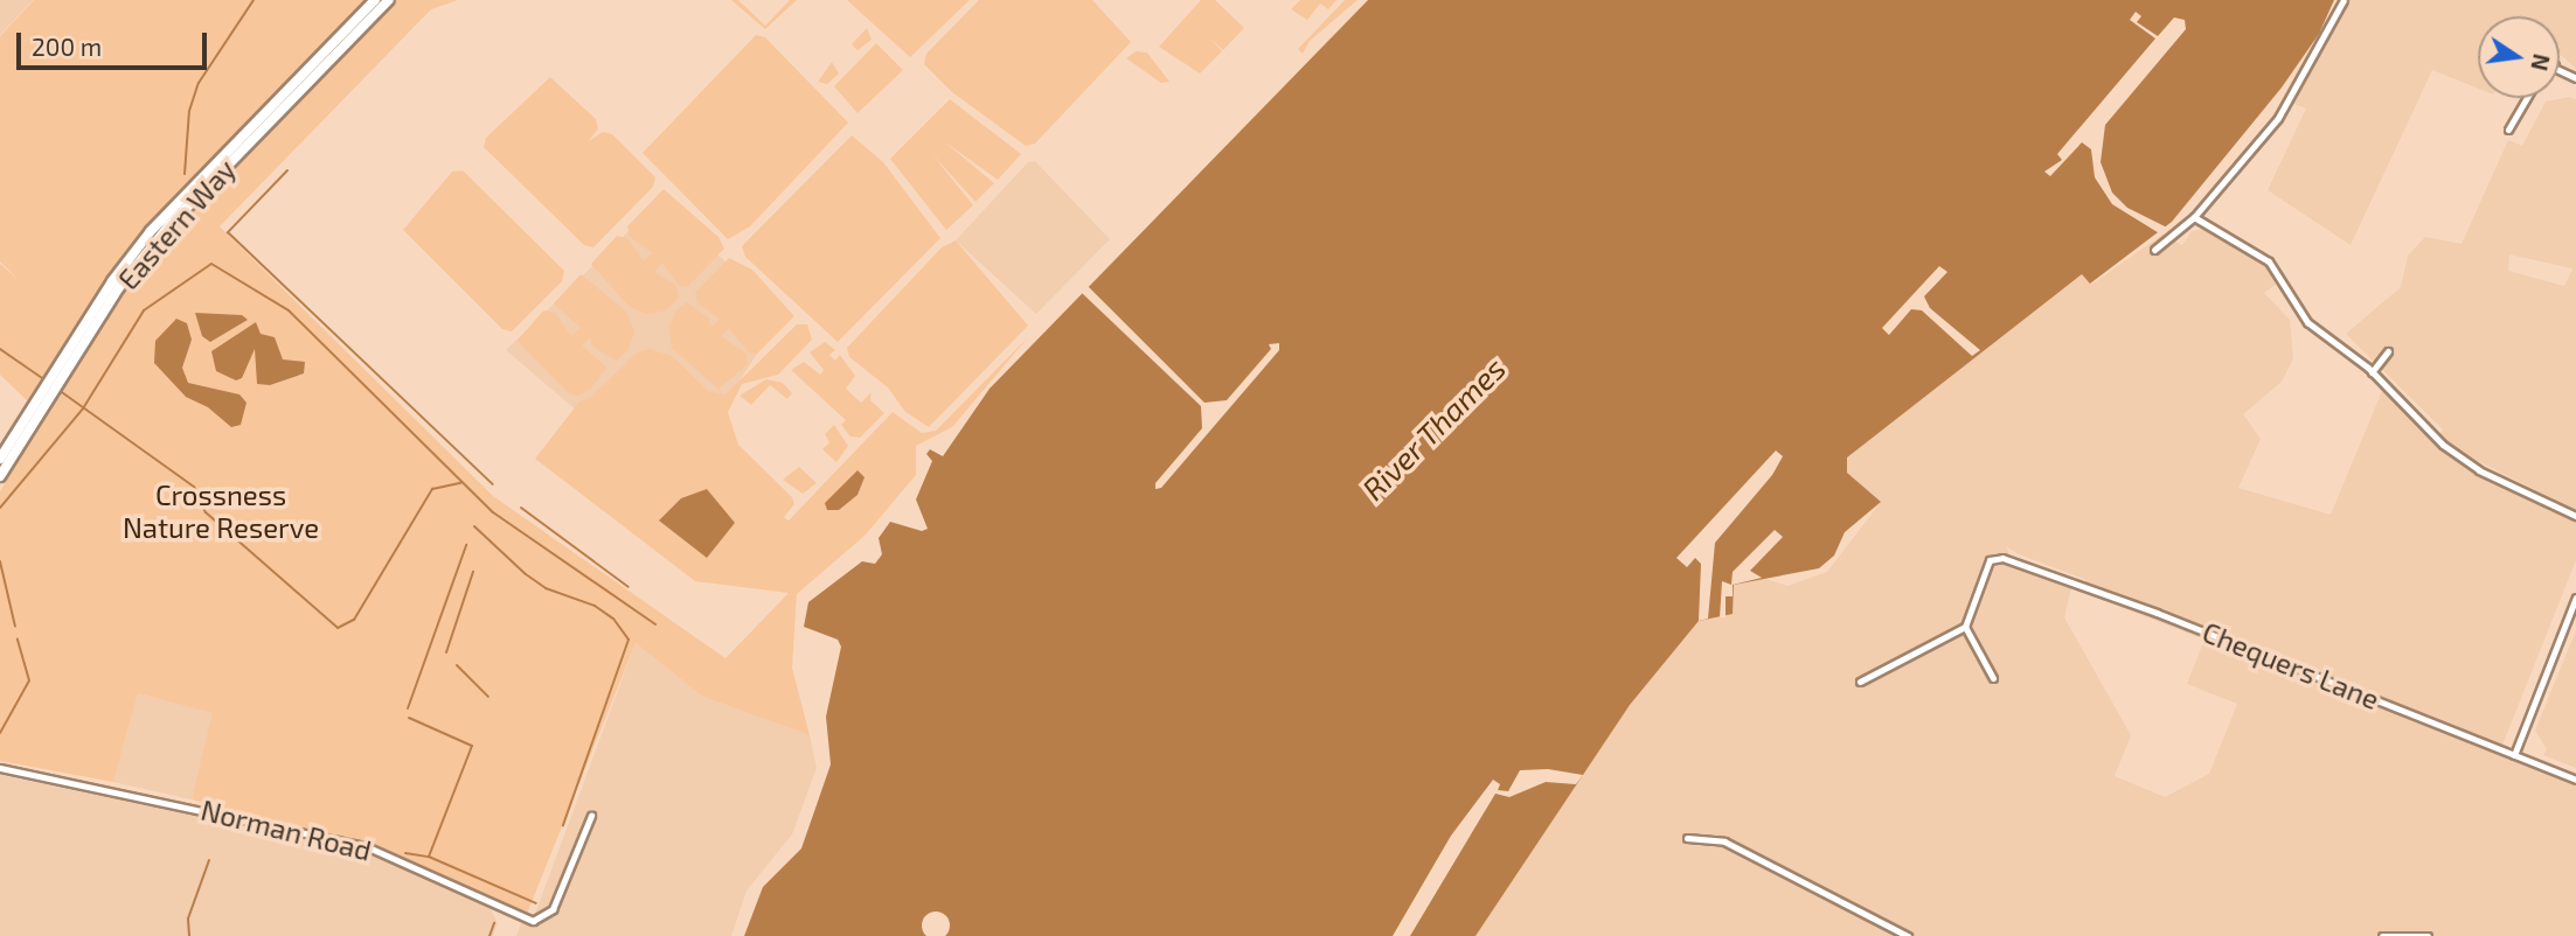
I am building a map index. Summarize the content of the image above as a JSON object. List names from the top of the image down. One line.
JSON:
{"streets":{"main road":["Eastern Way"],"street":["Chequers Lane","Norman Road"]},"water":["River Thames"],"parks":["Crossness Nature Reserve"],"scale_bar":"200 m","north":"right"}
